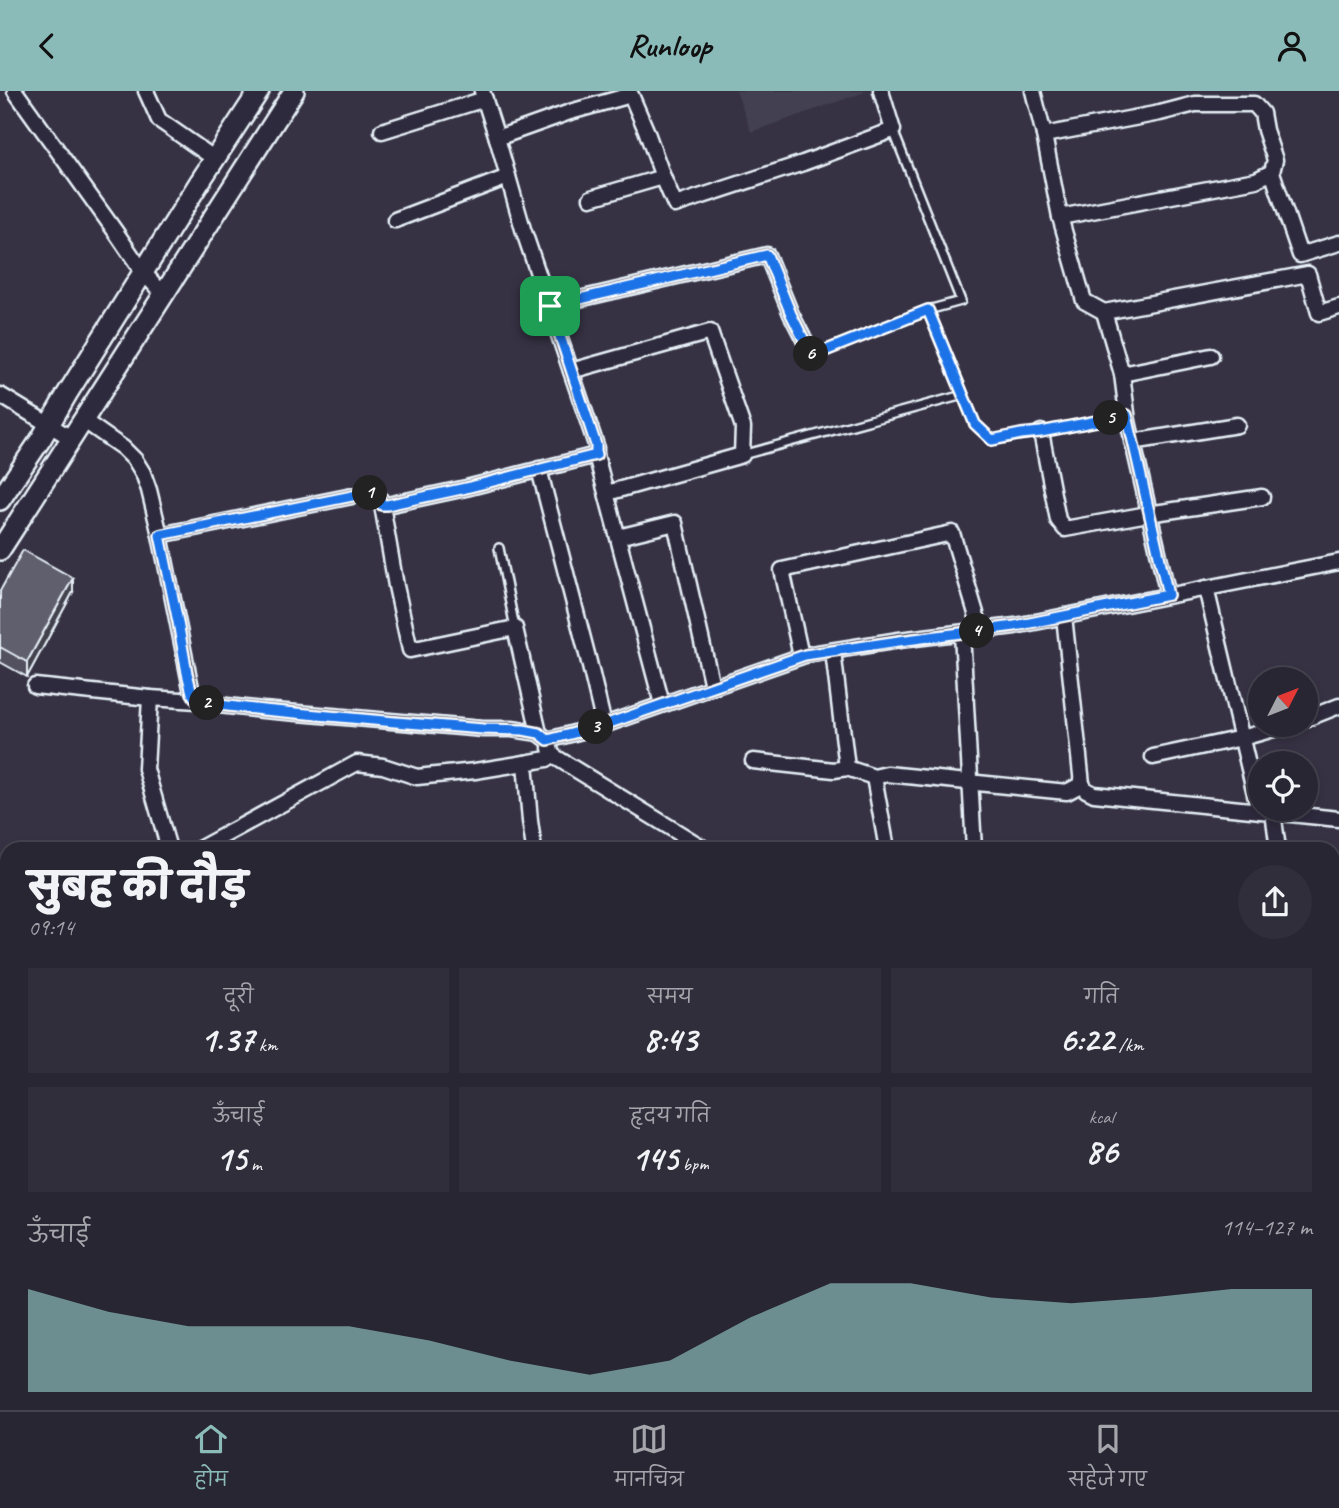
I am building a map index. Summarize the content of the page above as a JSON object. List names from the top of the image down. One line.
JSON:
{"north":"top right","page":{"header":"Runloop","pins":["6","5","1","4","2","3"],"heading":["सुबह की दौड़","09:14"],"stats":[["दूरी","1.37 km"],["समय","8:43"],["गति","6:22 /km"],["ऊँचाई","15 m"],["हृदय गति","145 bpm"],["kcal","86"]],"chart":["ऊँचाई","114–127 m"],"tabs":["होम","मानचित्र","सहेजे गए"]}}
